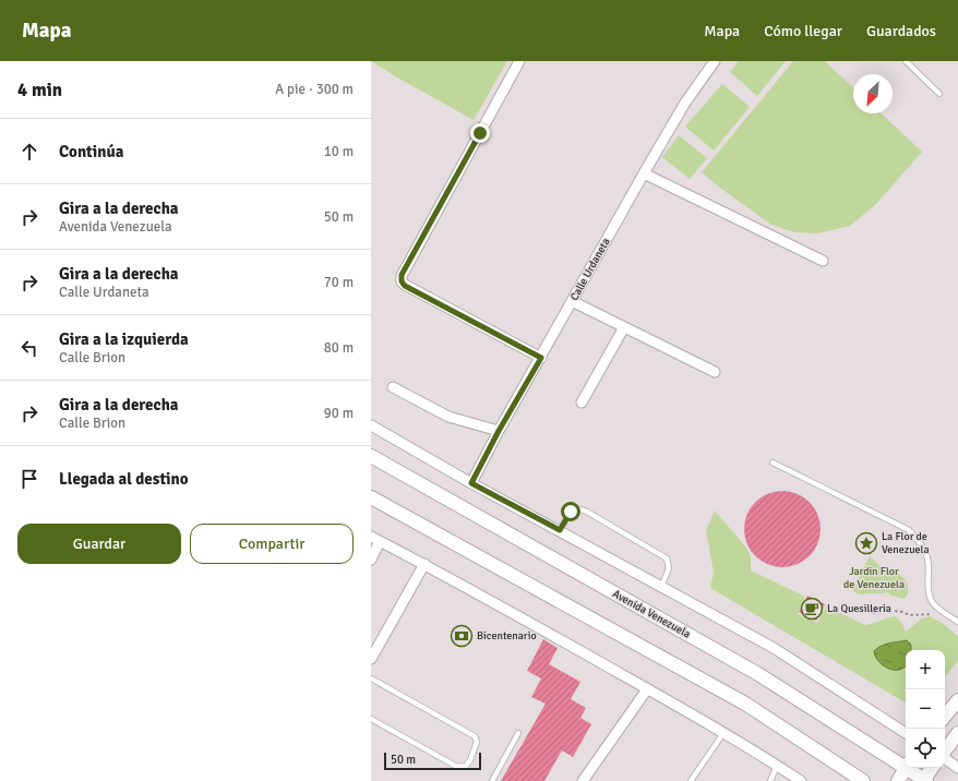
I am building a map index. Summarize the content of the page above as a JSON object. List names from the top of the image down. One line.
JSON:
{"streets":{"street":["Calle Urdaneta","Avenida Venezuela"]},"parks":["Jardin Flor de Venezuela"],"places":{"place":["La Flor de Venezuela"],"cafe":["La Quesilleria"],"bank":["Bicentenario"]},"scale_bar":"50 m","north":"bottom left","page":{"header":"Mapa","nav":["Mapa","Cómo llegar","Guardados"],"heading":["4 min","A pie · 300 m"],"list":[["Continúa","10 m"],["Gira a la derecha","Avenida Venezuela","50 m"],["Gira a la derecha","Calle Urdaneta","70 m"],["Gira a la izquierda","Calle Brion","80 m"],["Gira a la derecha","Calle Brion","90 m"],"Llegada al destino"],"buttons":["Guardar","Compartir"],"map_buttons":["+","−"],"scale":"50 m"}}
